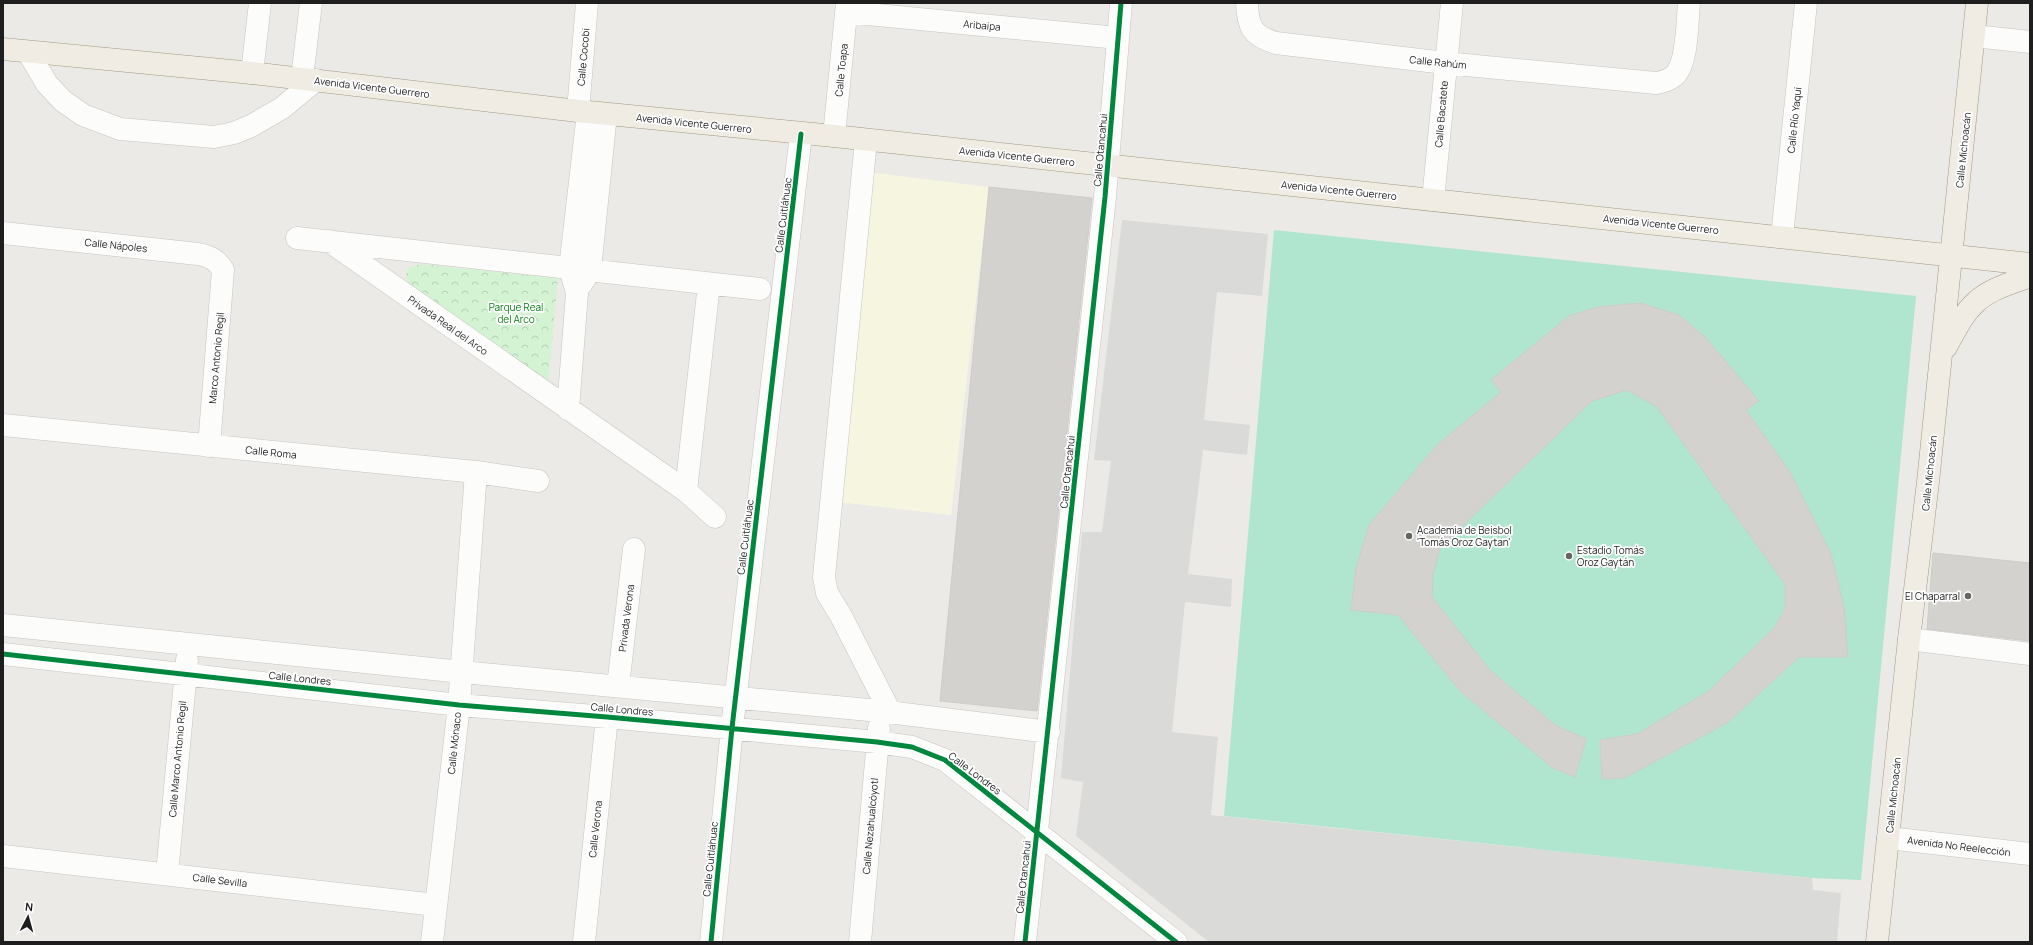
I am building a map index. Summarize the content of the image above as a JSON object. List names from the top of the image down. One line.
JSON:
{"streets":{"main road":["Avenida Vicente Guerrero","Calle Michoacán"],"street":["Aribaipa","Calle Cocobi","Calle Rahúm","Calle Toapa","Calle Bacatete","Calle Río Yaqui","Calle Otancahui","Calle Cuitláhuac","Calle Nápoles","Privada Real del Arco","Marco Antonio Regil","Calle Roma","Privada Verona","Calle Londres","Calle Mónaco","Calle Marco Antonio Regil","Calle Nezahualcóyotl","Calle Verona","Avenida No Reelección","Calle Sevilla"]},"crossings":[["Aribaipa","Calle Toapa"],["Aribaipa","Calle Otancahui"],["Calle Cocobi","Avenida Vicente Guerrero"],["Calle Rahúm","Calle Bacatete"],["Calle Toapa","Avenida Vicente Guerrero"],["Avenida Vicente Guerrero","Calle Bacatete"],["Avenida Vicente Guerrero","Calle Río Yaqui"],["Avenida Vicente Guerrero","Calle Otancahui"],["Avenida Vicente Guerrero","Calle Michoacán"],["Avenida Vicente Guerrero","Calle Cuitláhuac"],["Calle Otancahui","Calle Londres"],["Calle Michoacán","Avenida No Reelección"],["Calle Cuitláhuac","Calle Londres"],["Calle Nápoles","Marco Antonio Regil"],["Marco Antonio Regil","Calle Roma"],["Calle Roma","Calle Mónaco"],["Calle Londres","Calle Mónaco"],["Calle Londres","Calle Marco Antonio Regil"],["Calle Londres","Calle Nezahualcóyotl"],["Calle Londres","Calle Verona"],["Calle Mónaco","Calle Sevilla"],["Calle Marco Antonio Regil","Calle Sevilla"]],"parks":["Parque Real del Arco"],"places":["Academia de Beisbol 'Tomás Oroz Gaytan'","Estadio Tomás Oroz Gaytán","El Chaparral"],"north":"top"}
